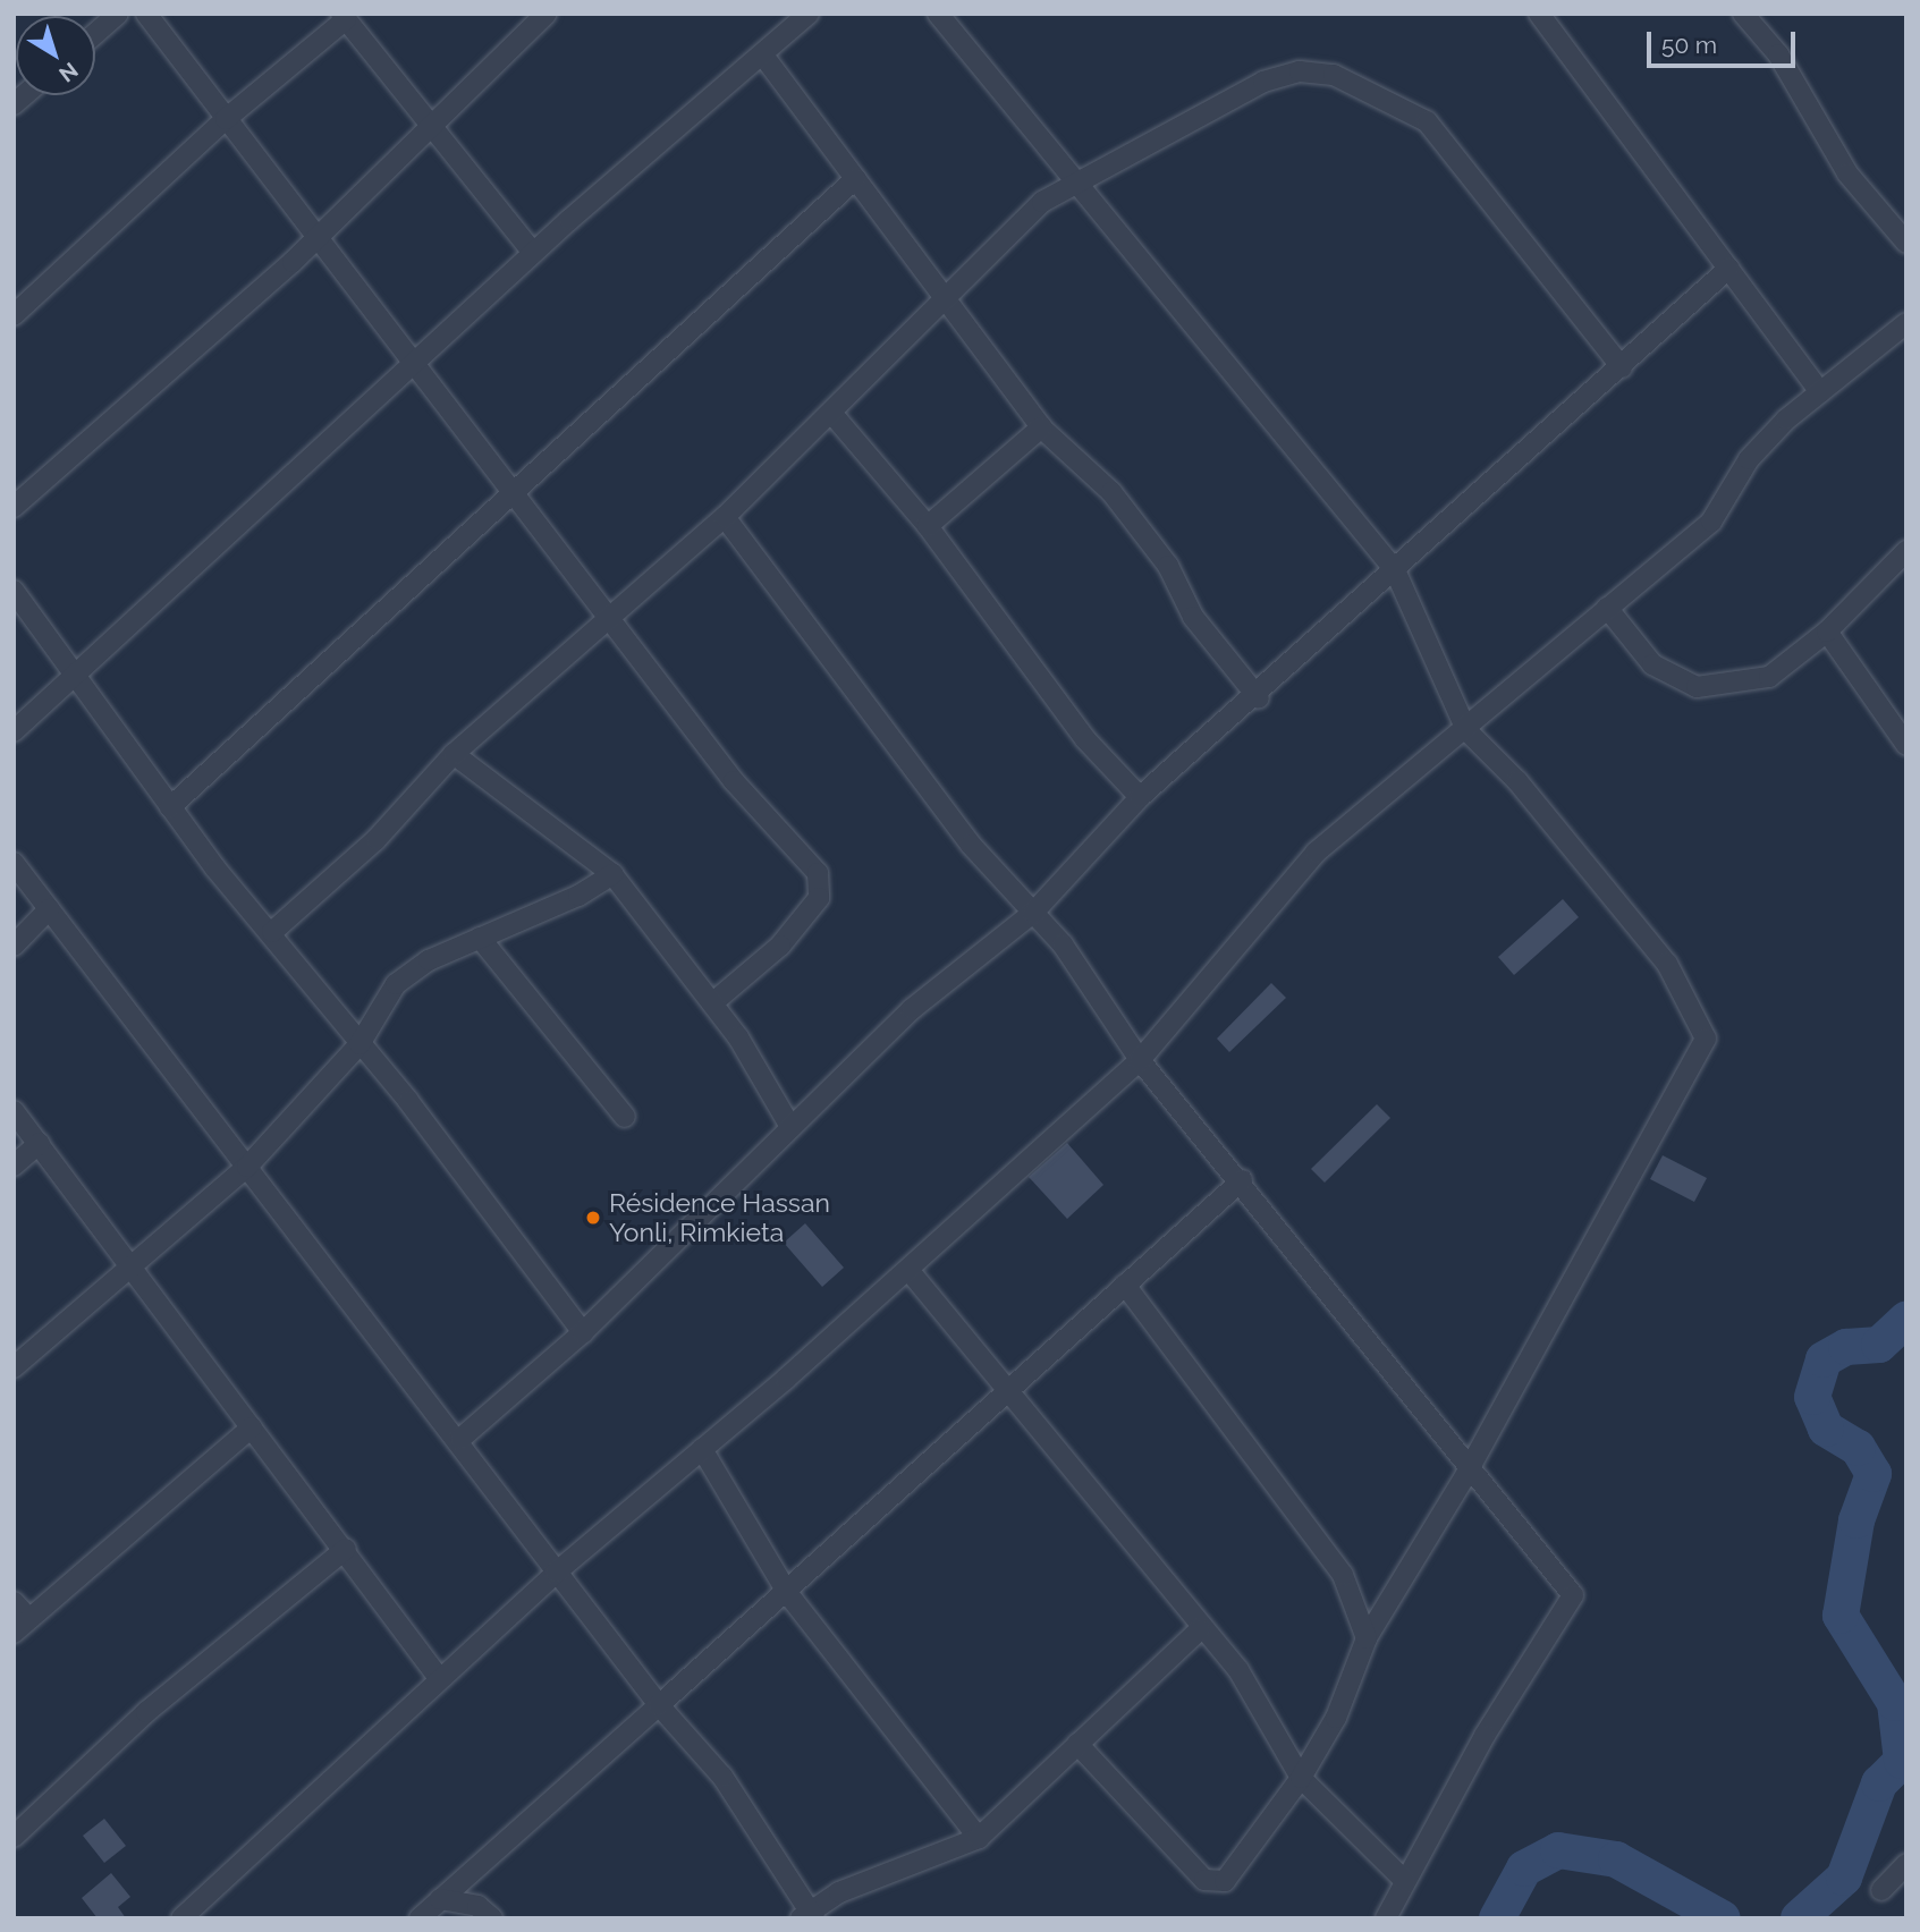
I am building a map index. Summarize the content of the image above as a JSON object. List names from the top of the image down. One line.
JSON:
{"places":["Résidence Hassan Yonli, Rimkieta"],"scale_bar":"50 m","north":"bottom right"}
